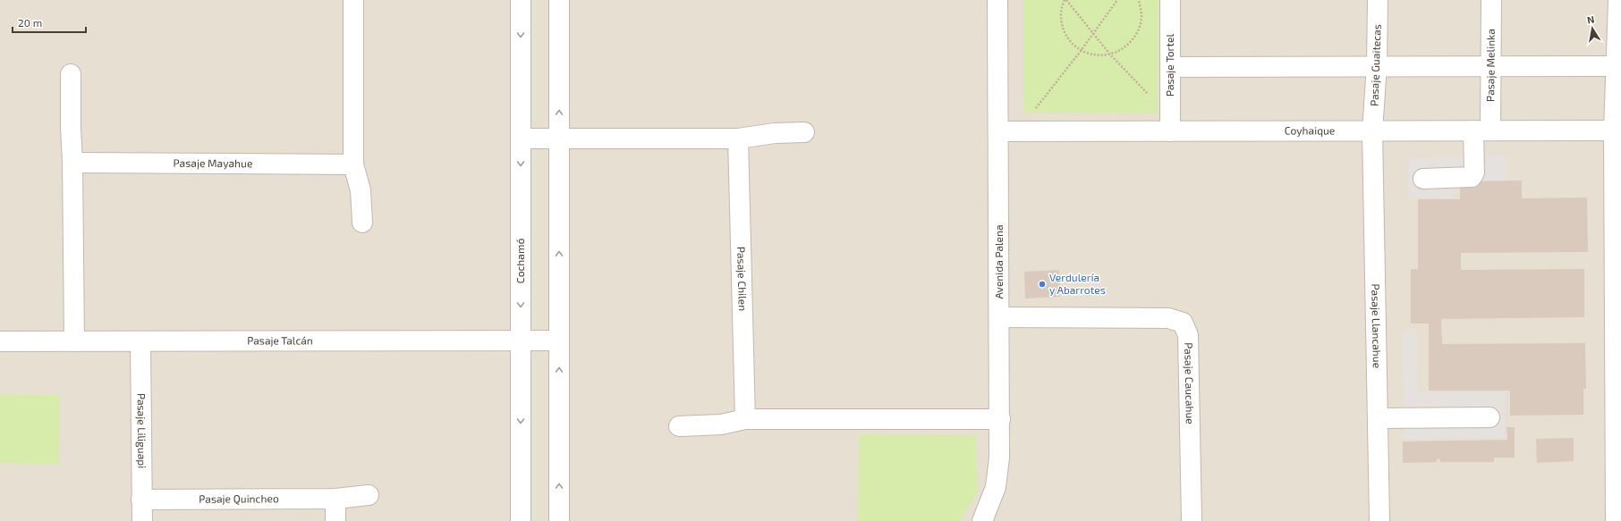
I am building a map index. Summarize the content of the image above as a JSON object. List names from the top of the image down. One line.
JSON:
{"streets":{"street":["Pasaje Tortel","Pasaje Guaitecas","Pasaje Melinka","Coyhaique","Pasaje Mayahue","Cochamó","Avenida Palena","Pasaje Chilen","Pasaje Llancahue","Pasaje Talcán","Pasaje Caucahue","Pasaje Liliguapi","Pasaje Quincheo"]},"crossings":[["Pasaje Tortel","Coyhaique"],["Pasaje Guaitecas","Coyhaique"],["Pasaje Guaitecas","Pasaje Llancahue"],["Pasaje Melinka","Coyhaique"],["Coyhaique","Avenida Palena"],["Coyhaique","Pasaje Llancahue"],["Cochamó","Pasaje Talcán"],["Avenida Palena","Pasaje Caucahue"],["Pasaje Talcán","Pasaje Liliguapi"],["Pasaje Liliguapi","Pasaje Quincheo"]],"places":["Verdulería y Abarrotes"],"scale_bar":"20 m","north":"top"}
